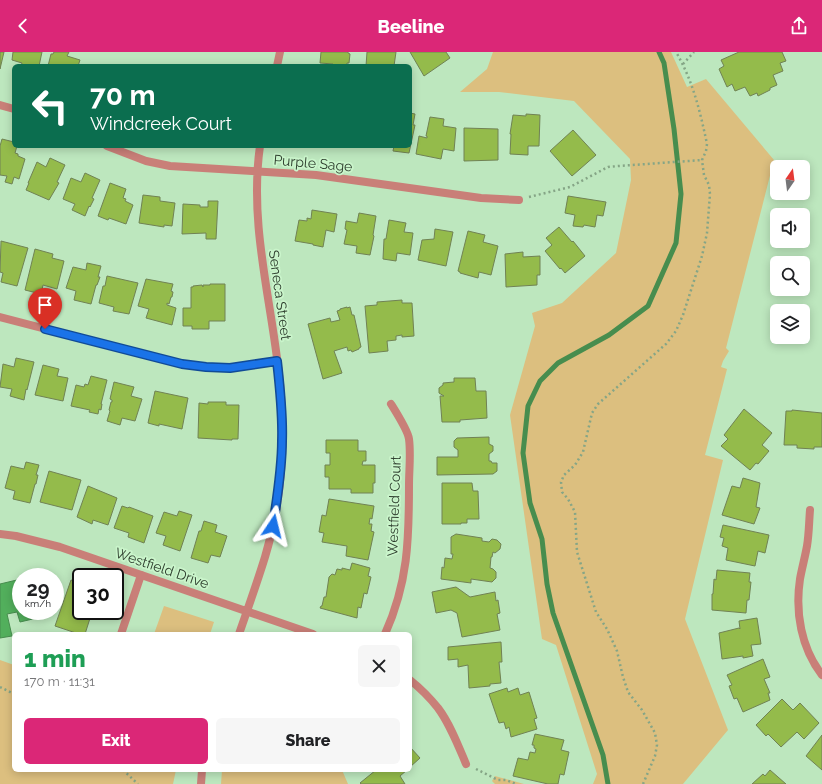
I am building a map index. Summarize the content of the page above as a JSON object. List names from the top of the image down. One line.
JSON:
{"streets":{"street":["Purple Sage","Seneca Street","Westfield Court","Westfield Drive"]},"crossings":[["Purple Sage","Seneca Street"],["Seneca Street","Westfield Drive"]],"north":"top","page":{"header":"Beeline","turn":["70 m","Windcreek Court"],"speed":"29 km/h","limit":"30","heading":["1 min","170 m · 11:31"],"buttons":["Exit","Share"]}}
